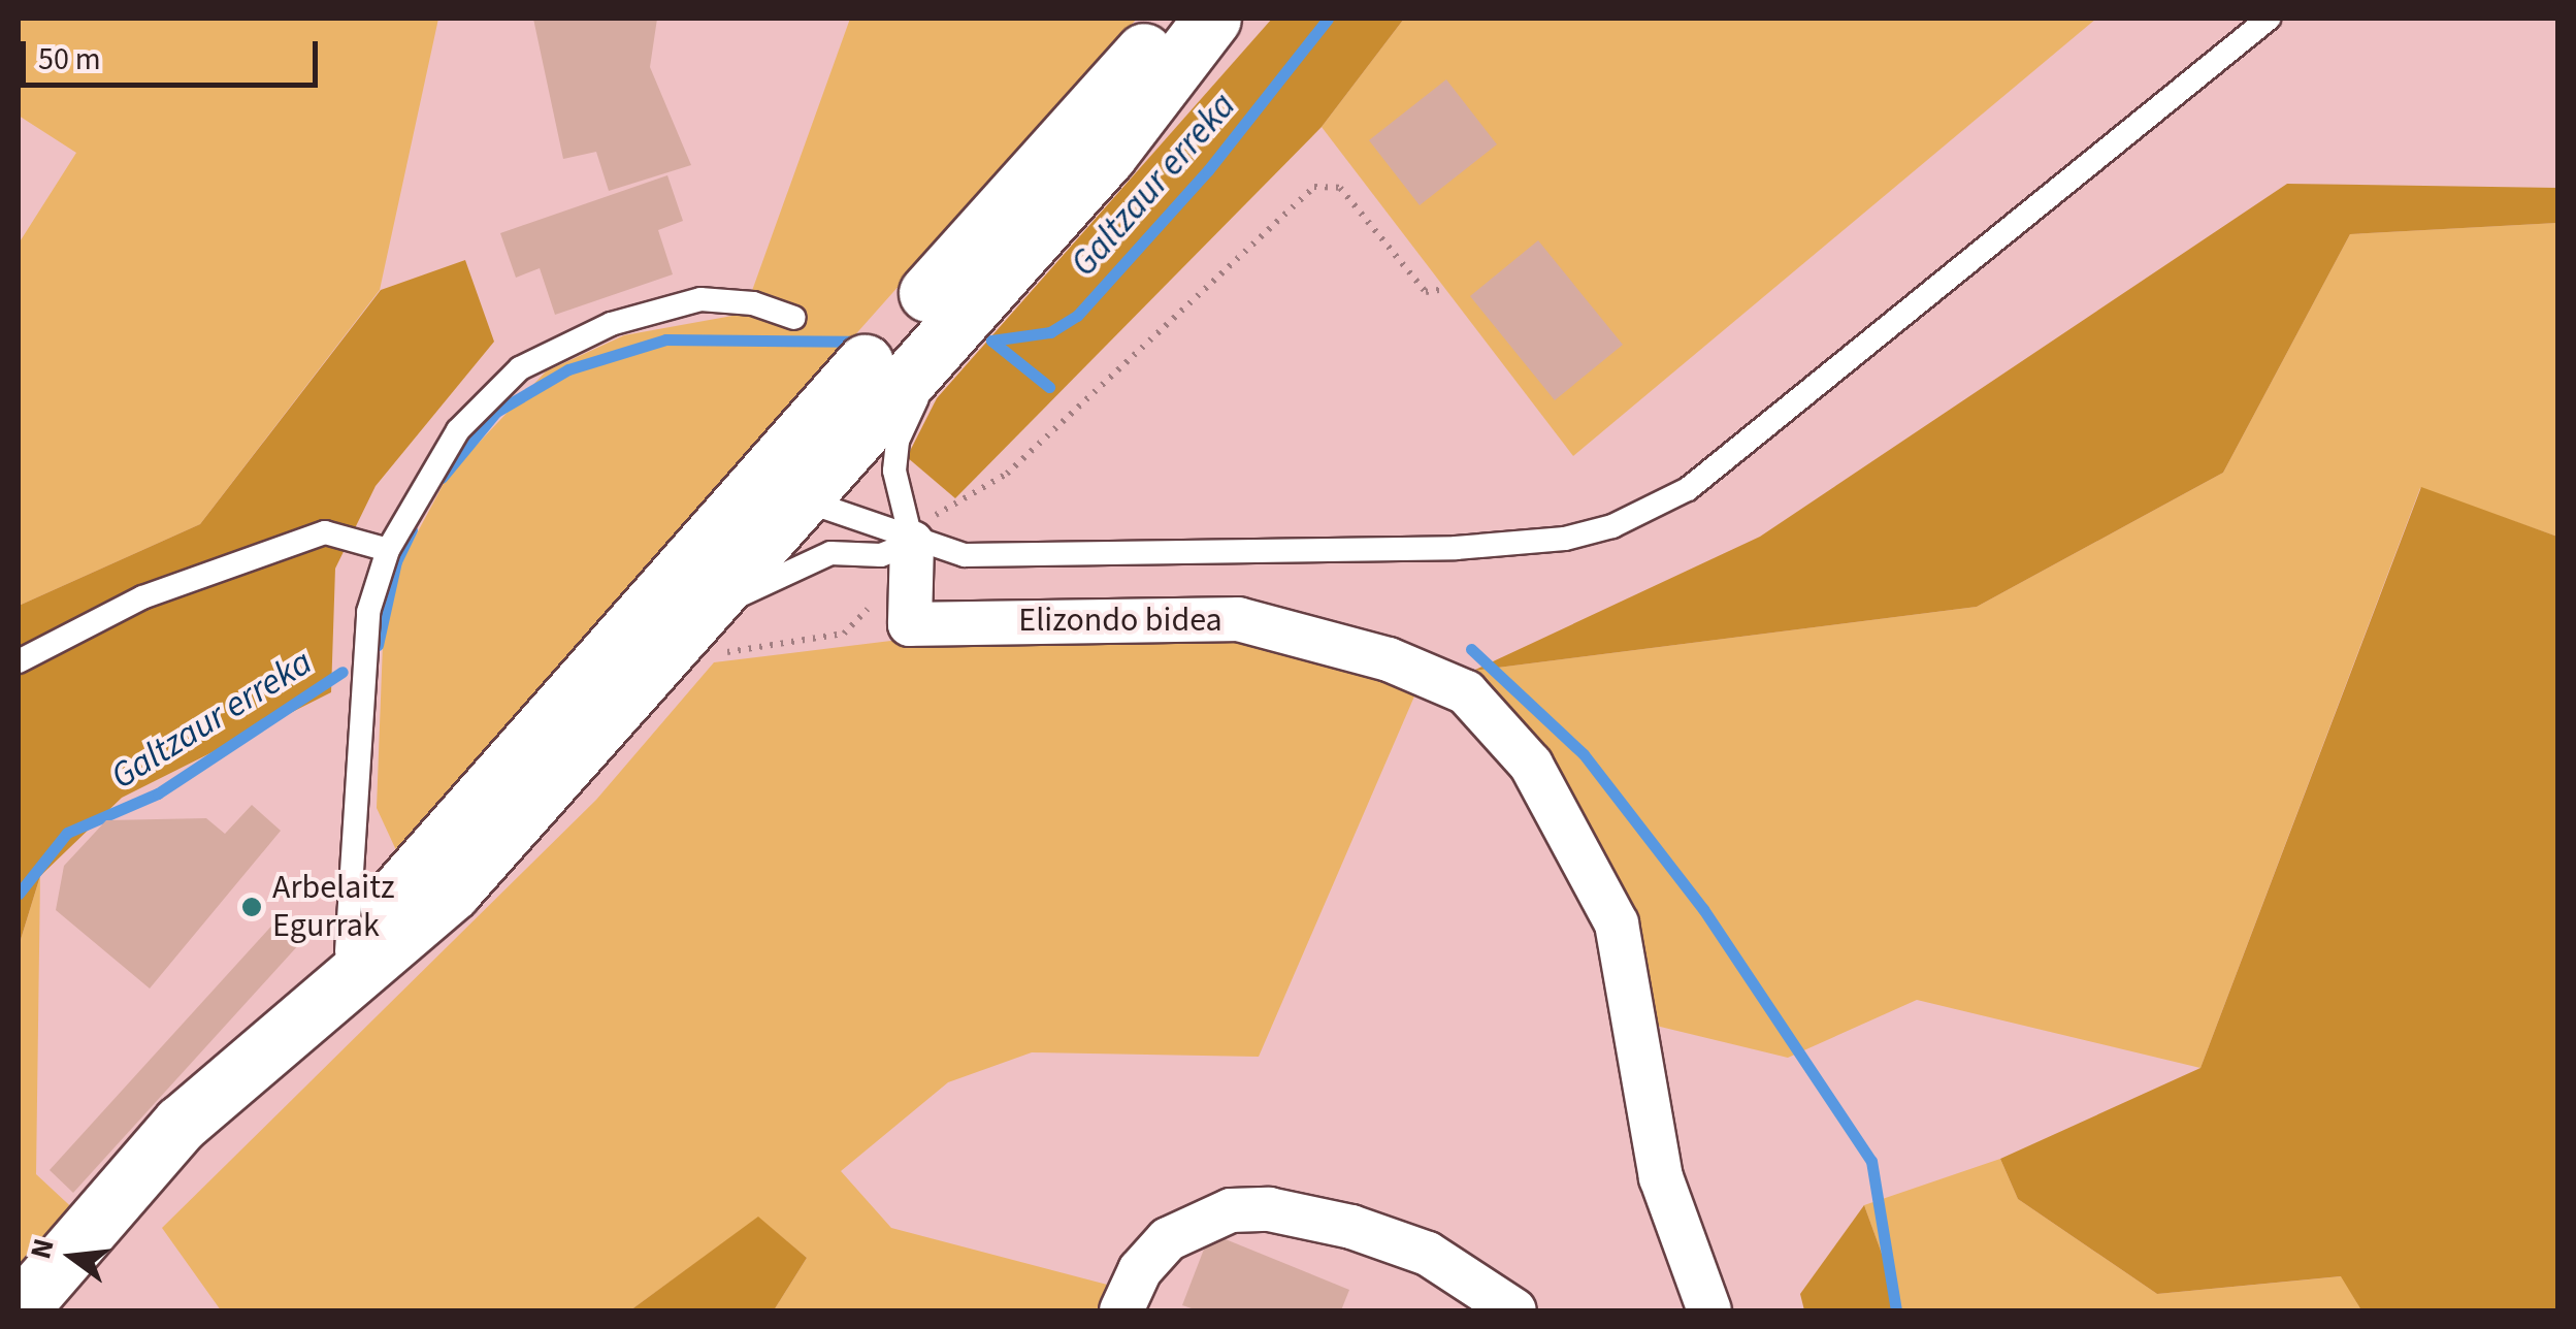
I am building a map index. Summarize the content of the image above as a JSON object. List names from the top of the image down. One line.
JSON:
{"streets":{"street":["Elizondo bidea"]},"water":["Galtzaur erreka"],"places":["Arbelaitz Egurrak"],"scale_bar":"50 m","north":"left"}
